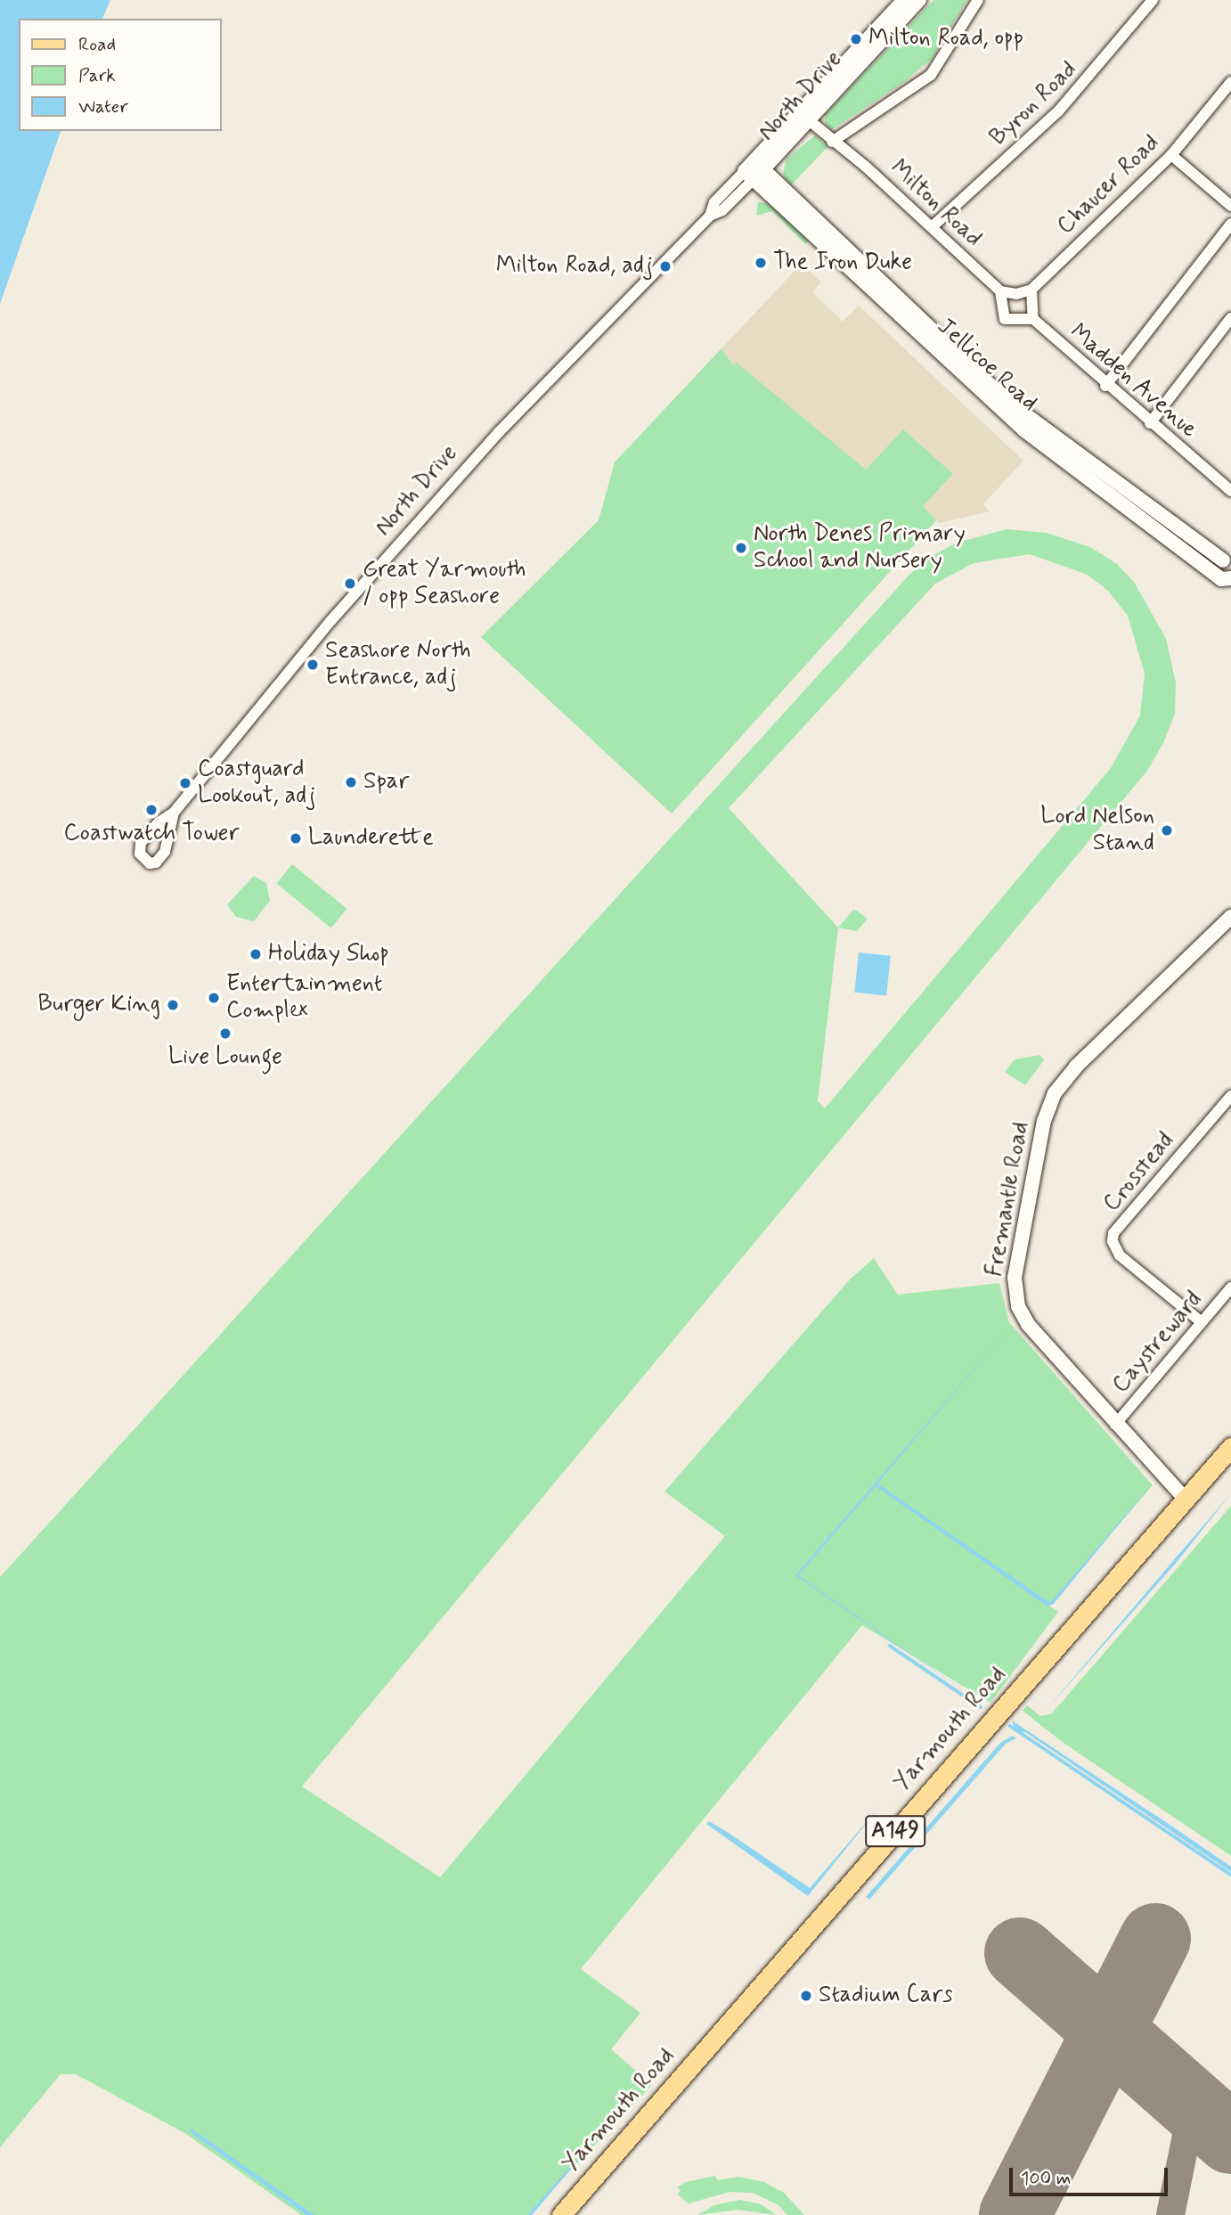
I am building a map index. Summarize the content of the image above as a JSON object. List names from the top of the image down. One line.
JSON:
{"streets":{"main road":["Yarmouth Road","A149"],"street":["North Drive","Byron Road","Chaucer Road","Milton Road","Jellicoe Road","Madden Avenue","Crosstead","Fremantle Road","Caystreward"]},"crossings":[["North Drive","Milton Road"],["North Drive","Jellicoe Road"],["Byron Road","Milton Road"],["Crosstead","Caystreward"],["Fremantle Road","Caystreward"],["Fremantle Road","Yarmouth Road"]],"places":["Milton Road, opp","The Iron Duke","Milton Road, adj","North Denes Primary School and Nursery","Great Yarmouth / opp Seashore","Seashore North Entrance, adj","Spar","Coastguard Lookout, adj","Coastwatch Tower","Lord Nelson Stand","Launderette","Holiday Shop","Entertainment Complex","Burger King","Live Lounge","Stadium Cars"],"legend":["Road","Park","Water"],"scale_bar":"100 m"}
